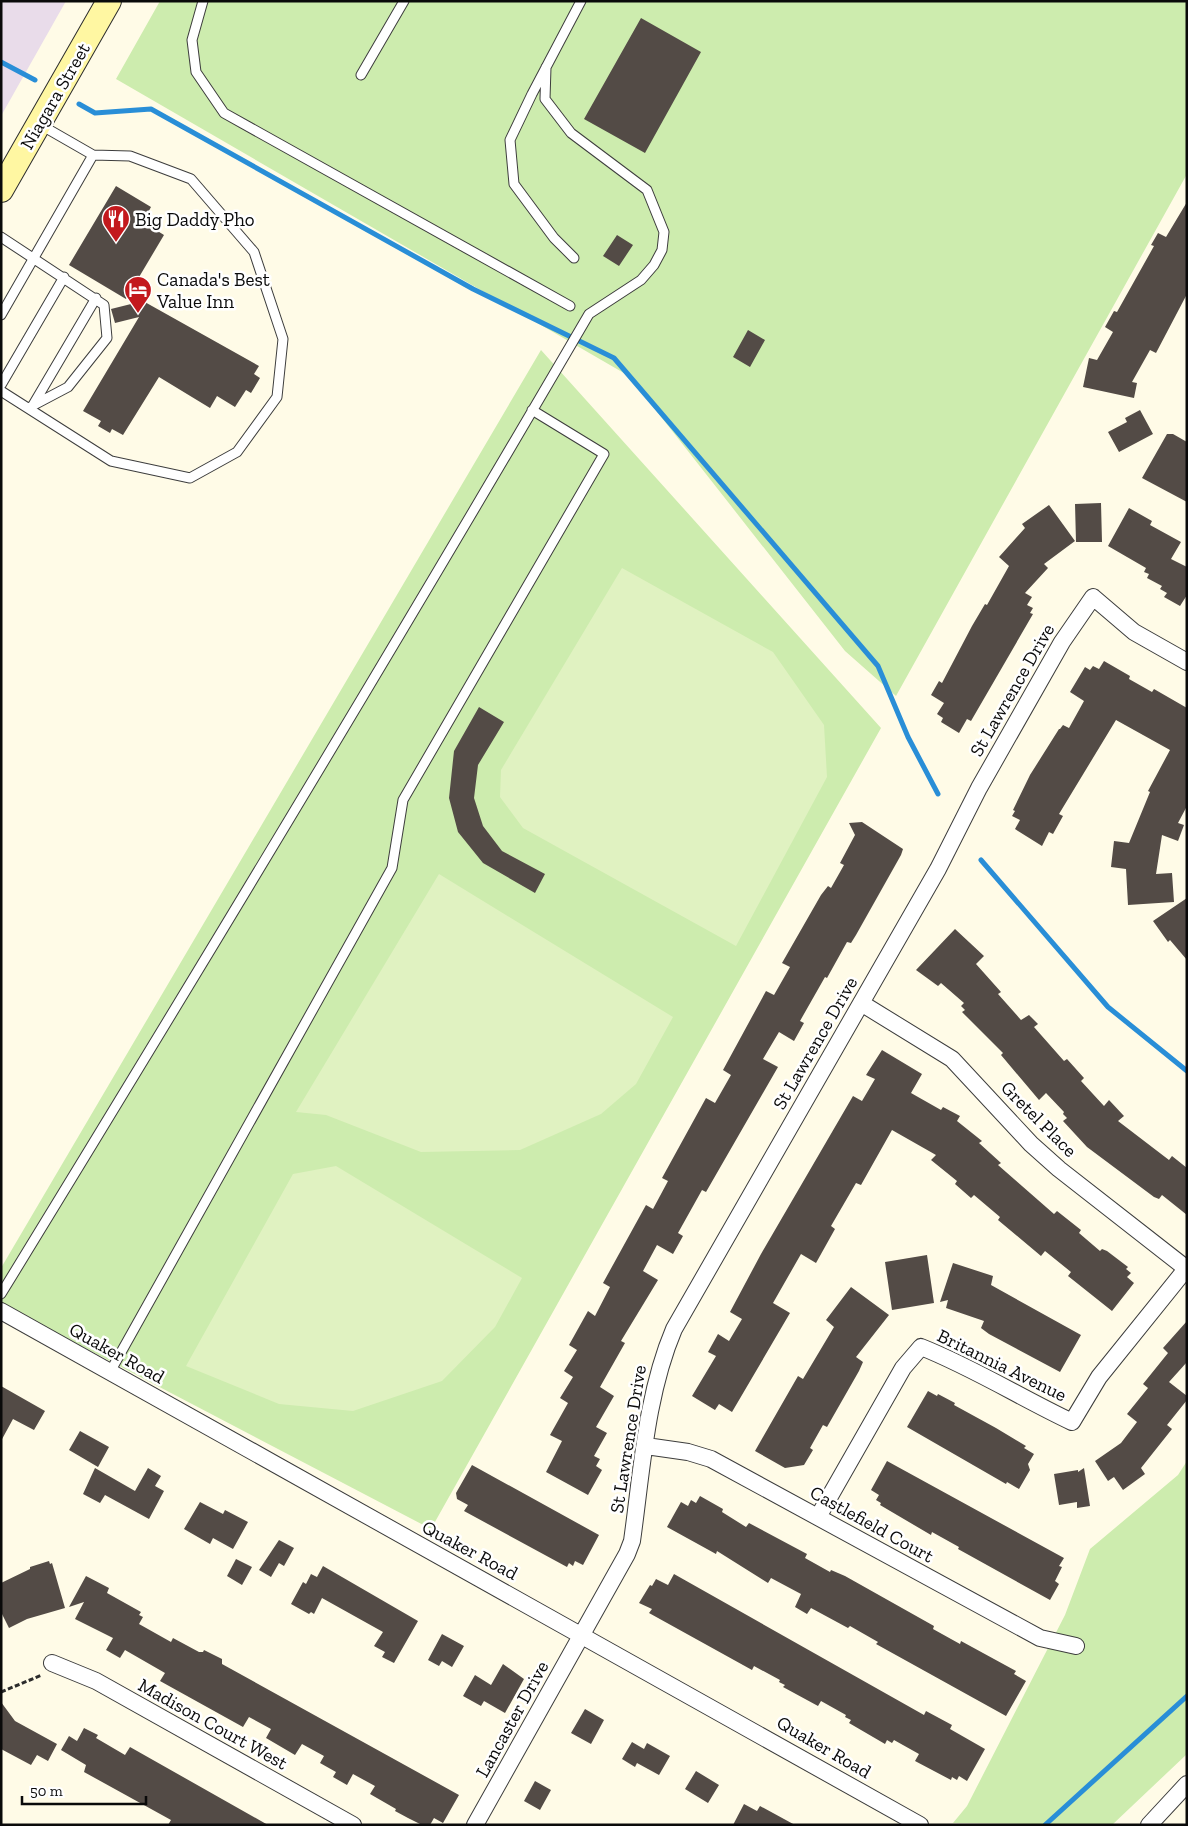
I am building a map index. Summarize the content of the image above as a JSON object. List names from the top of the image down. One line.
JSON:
{"streets":{"main road":["Niagara Street"],"street":["St Lawrence Drive","Gretel Place","Quaker Road","Britannia Avenue","Castlefield Court","Lancaster Drive","Madison Court West"]},"crossings":[["St Lawrence Drive","Gretel Place"],["St Lawrence Drive","Quaker Road"],["St Lawrence Drive","Castlefield Court"],["St Lawrence Drive","Lancaster Drive"],["Gretel Place","Britannia Avenue"],["Quaker Road","Lancaster Drive"],["Britannia Avenue","Castlefield Court"]],"places":{"restaurant":["Big Daddy Pho"],"hotel":["Canada's Best Value Inn"]},"scale_bar":"50 m"}
